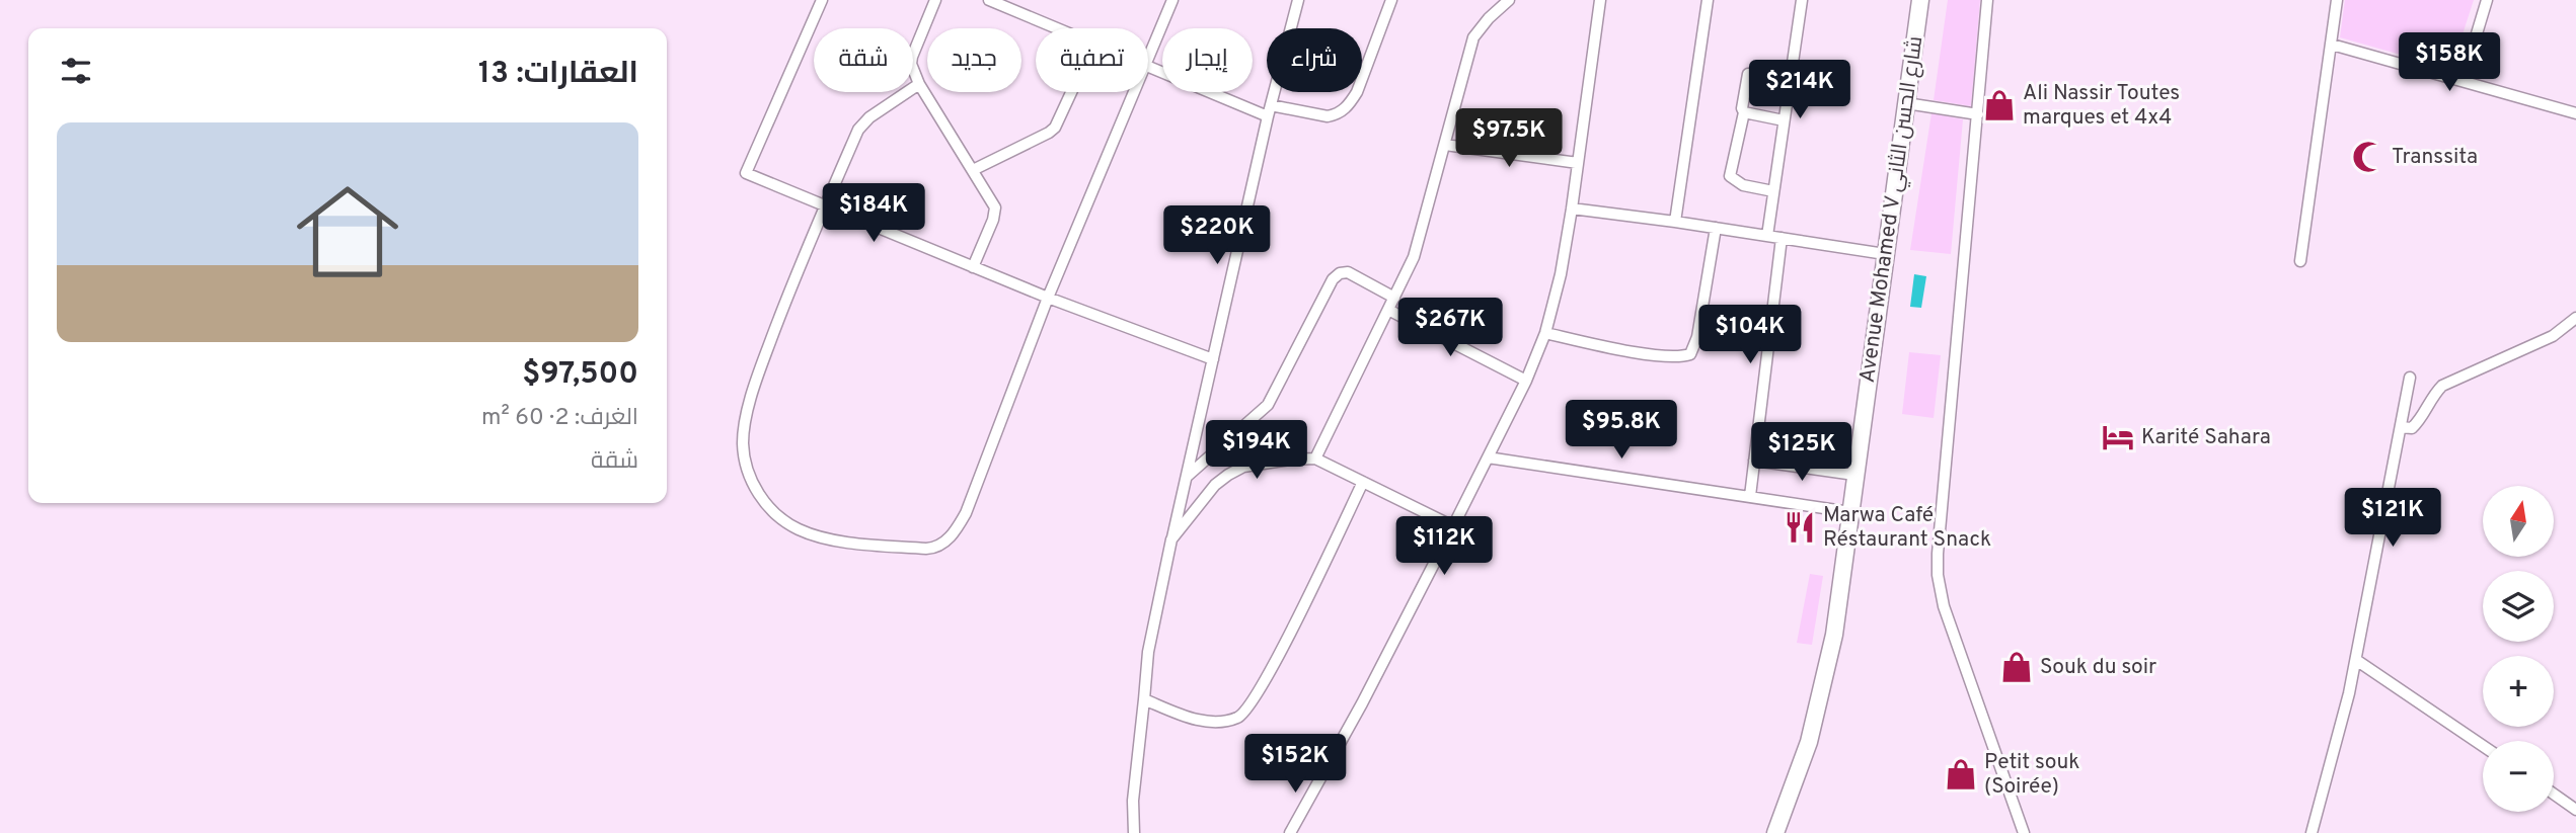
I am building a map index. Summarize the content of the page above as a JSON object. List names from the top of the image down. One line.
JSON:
{"streets":{"main road":["Avenue Mohamed V شارع الحسن الثاني"]},"places":{"shop":["Ali Nassir Toutes marques et 4x4","Souk du soir","Petit souk (Soirée)"],"mosque":["Transsita"],"hotel":["Karité Sahara"],"restaurant":["Marwa Café Réstaurant Snack"]},"north":"top","page":{"chip":["شراء","إيجار","تصفية","جديد","شقة"],"heading":"العقارات: 13","price":["$158K","$214K","$97.5K","$184K","$220K","$267K","$104K","$95.8K","$194K","$125K","$121K","$112K","$152K"],"list":[{"name":"$97,500","note":"الغرف: 2 · 60 m² · شقة"}],"map_buttons":["+","−"]}}
